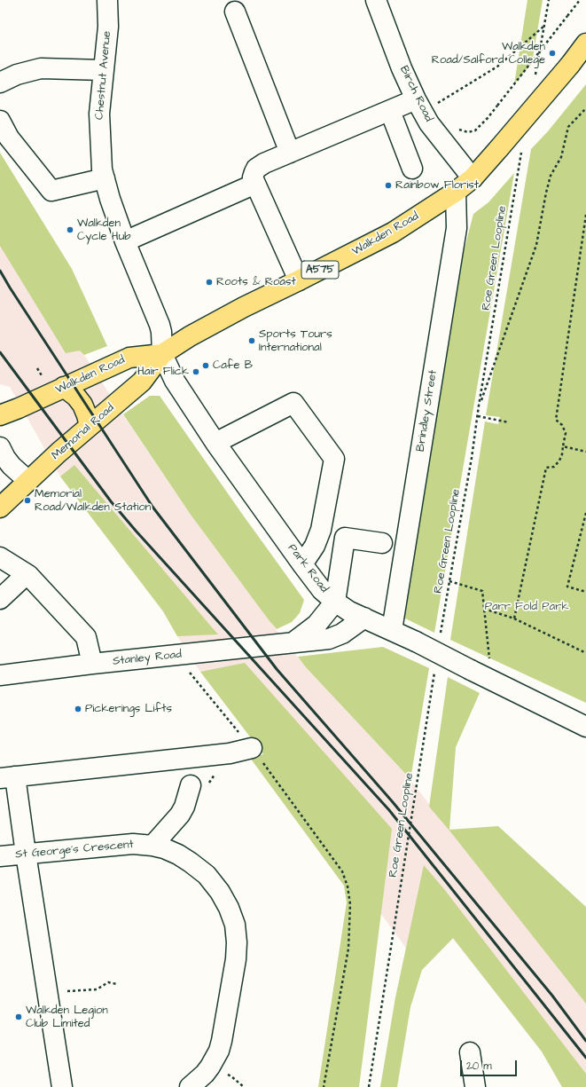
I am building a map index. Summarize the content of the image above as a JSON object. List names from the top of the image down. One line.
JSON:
{"streets":{"main road":["Walkden Road","A575","Memorial Road"],"street":["Chestnut Avenue","Birch Road","Brindley Street","Park Road","Stanley Road","St George's Crescent"],"path":["Roe Green Loopline"]},"crossings":[["Chestnut Avenue","Walkden Road"],["Chestnut Avenue","Memorial Road"],["Chestnut Avenue","Park Road"],["Birch Road","Walkden Road"],["Walkden Road","Brindley Street"],["Walkden Road","Memorial Road"],["Walkden Road","Park Road"],["Brindley Street","Park Road"],["Memorial Road","Park Road"],["Park Road","Stanley Road"]],"parks":["Parr Fold Park"],"places":["Walkden Road/Salford College","Rainbow Florist","Walkden Cycle Hub","Roots & Roast","Sports Tours International","Cafe B","Hair Flick","Memorial Road/Walkden Station","Pickerings Lifts","Walkden Legion Club Limited"],"scale_bar":"20 m"}
